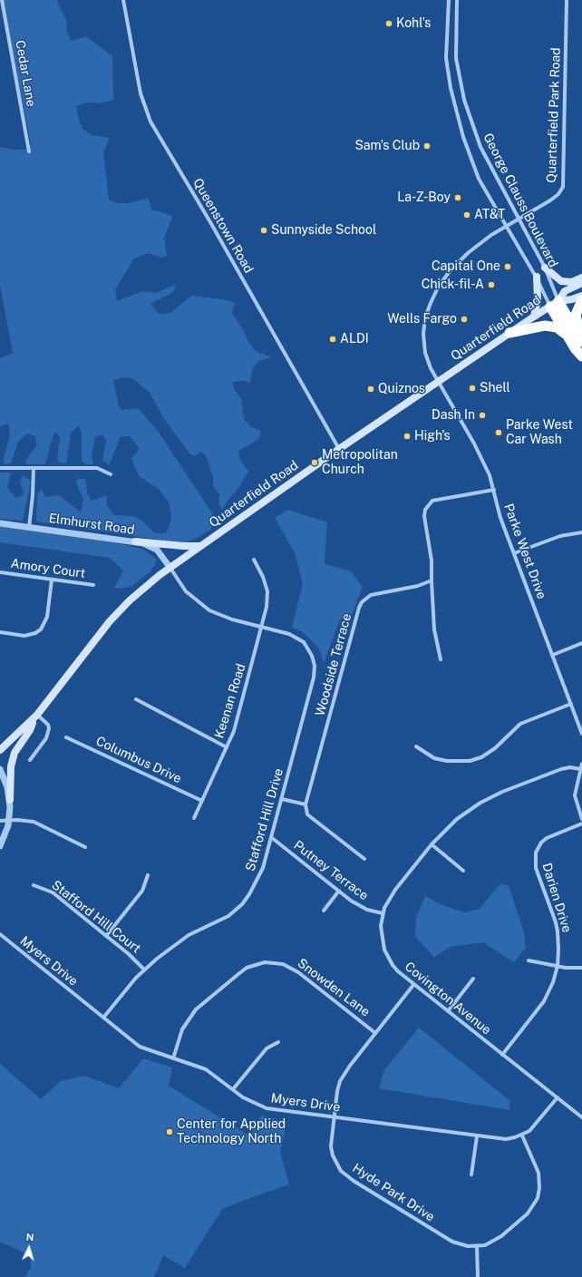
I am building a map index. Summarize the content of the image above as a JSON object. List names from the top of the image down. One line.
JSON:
{"streets":{"main road":["Quarterfield Road"],"street":["Cedar Lane","Quarterfield Park Road","George Clauss Boulevard","Queenstown Road","Elmhurst Road","Parke West Drive","Amory Court","Woodside Terrace","Keenan Road","Columbus Drive","Stafford Hill Drive","Putney Terrace","Darien Drive","Stafford Hill Court","Myers Drive","Snowden Lane","Covington Avenue","Hyde Park Drive"]},"crossings":[["Quarterfield Park Road","George Clauss Boulevard"],["Quarterfield Park Road","Quarterfield Road"],["Quarterfield Park Road","Parke West Drive"],["George Clauss Boulevard","Quarterfield Road"],["Queenstown Road","Quarterfield Road"],["Quarterfield Road","Elmhurst Road"],["Quarterfield Road","Parke West Drive"],["Keenan Road","Columbus Drive"],["Keenan Road","Stafford Hill Drive"],["Stafford Hill Drive","Putney Terrace"],["Stafford Hill Drive","Stafford Hill Court"],["Stafford Hill Drive","Myers Drive"],["Putney Terrace","Covington Avenue"],["Darien Drive","Covington Avenue"],["Myers Drive","Snowden Lane"],["Myers Drive","Covington Avenue"],["Myers Drive","Hyde Park Drive"],["Snowden Lane","Hyde Park Drive"],["Covington Avenue","Hyde Park Drive"]],"places":["Kohl's","Sam's Club","La-Z-Boy","AT&T","Sunnyside School","Capital One","Chick-fil-A","Wells Fargo","ALDI","Shell","Quiznos","Dash In","Parke West Car Wash","High's","Metropolitan Church","Center for Applied Technology North"],"north":"top"}
